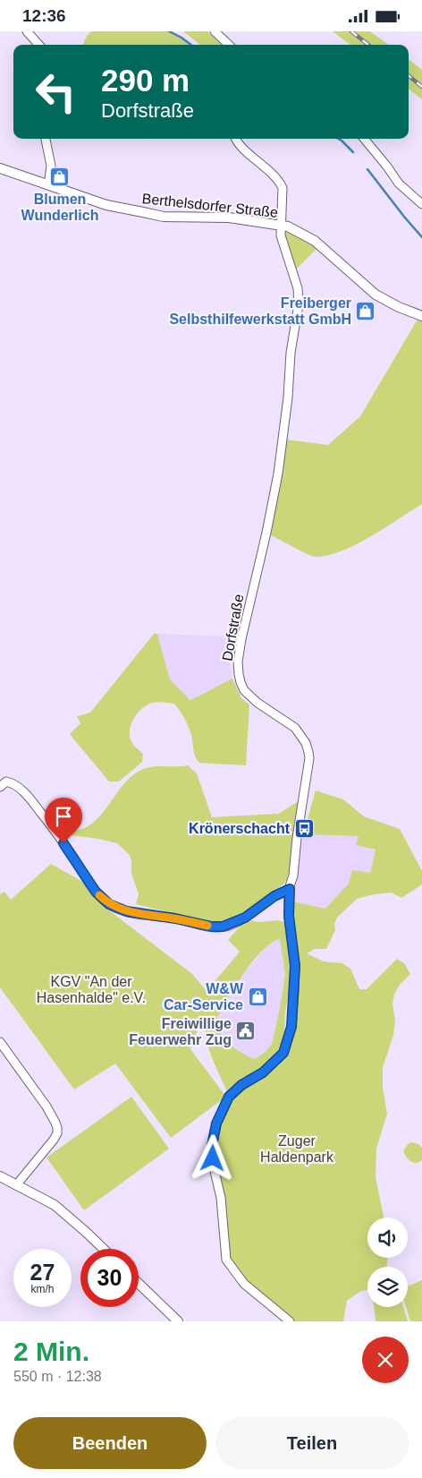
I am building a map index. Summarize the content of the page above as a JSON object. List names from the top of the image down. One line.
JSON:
{"streets":{"street":["Berthelsdorfer Straße","Dorfstraße"]},"crossings":[["Berthelsdorfer Straße","Dorfstraße"]],"parks":["KGV \"An der Hasenhalde\" e.V.","Zuger Haldenpark"],"places":{"shop":["Blumen Wunderlich","Freiberger Selbsthilfewerkstatt GmbH","W&W Car-Service"],"bus stop":["Krönerschacht"],"public building":["Freiwillige Feuerwehr Zug"]},"page":{"status":"12:36","turn":["290 m","Dorfstraße"],"speed":"27 km/h","limit":"30","heading":["2 Min.","550 m · 12:38"],"buttons":["Beenden","Teilen"]}}
